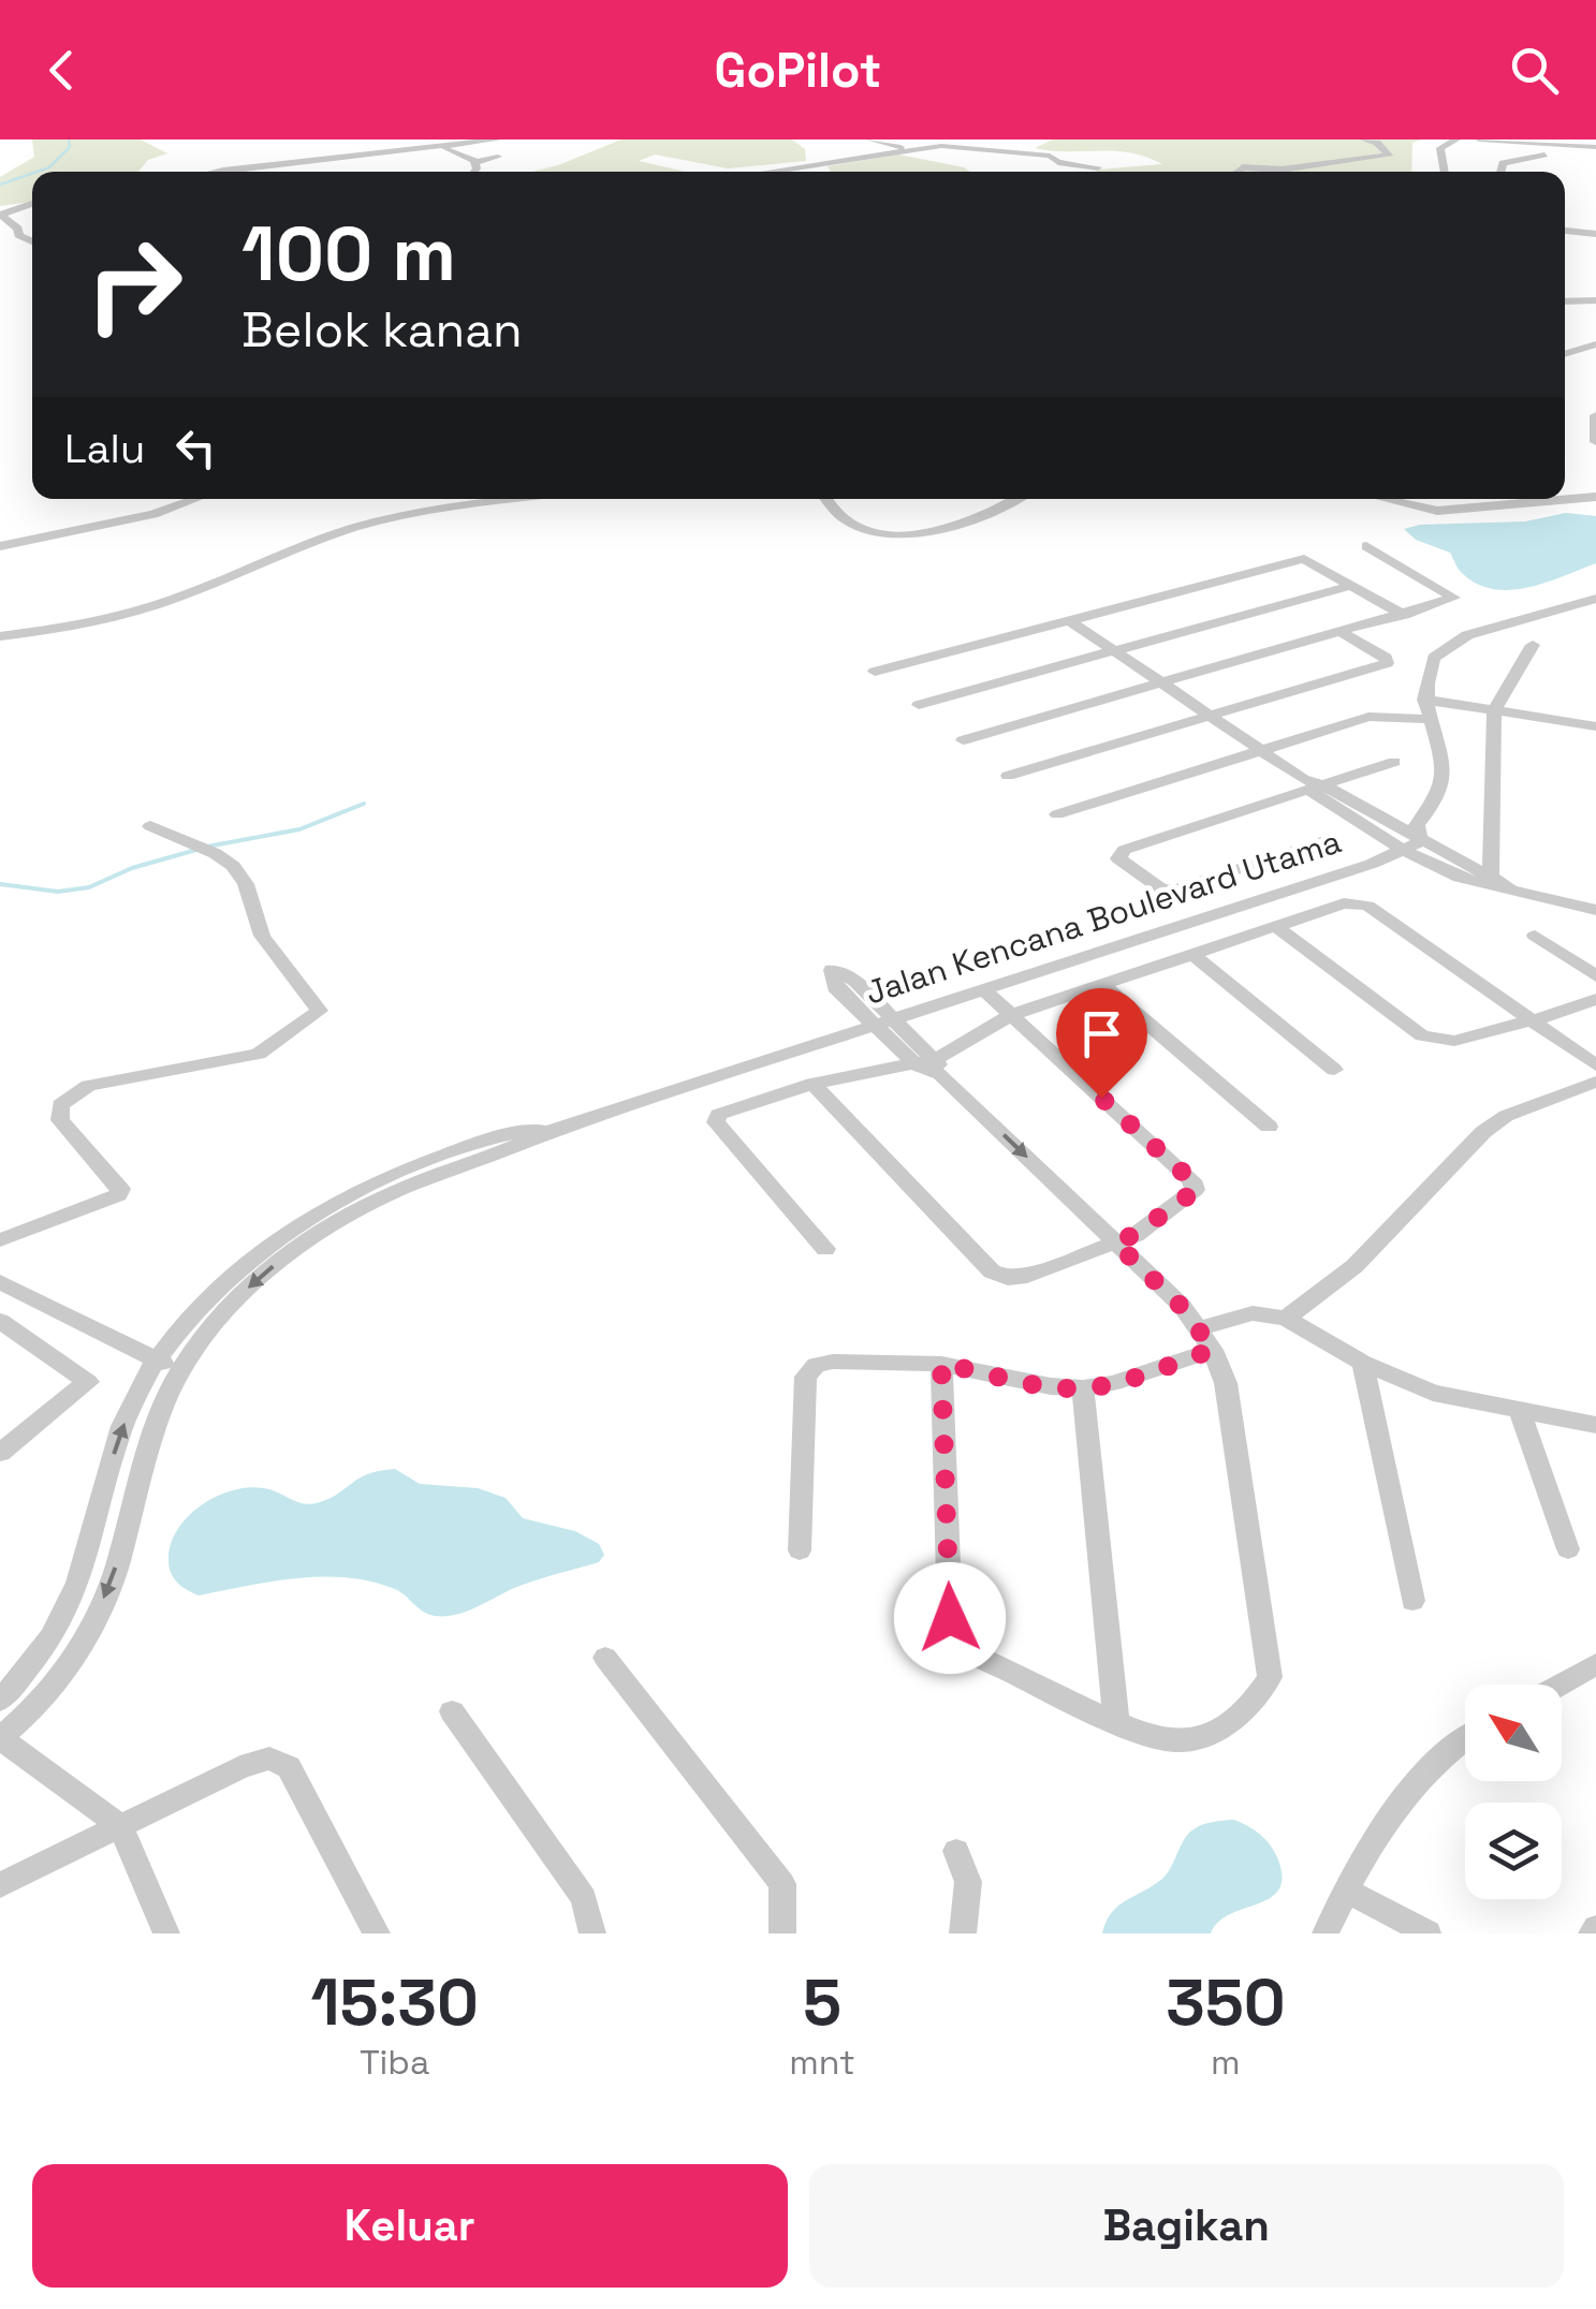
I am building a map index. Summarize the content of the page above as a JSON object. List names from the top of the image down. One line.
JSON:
{"streets":{"street":["Jalan Kencana Boulevard Utama"]},"north":"top left","page":{"header":"GoPilot","turn":["100 m","Belok kanan"],"then":"Lalu","eta":["15:30","Tiba","5","mnt","350","m"],"buttons":["Keluar","Bagikan"]}}
